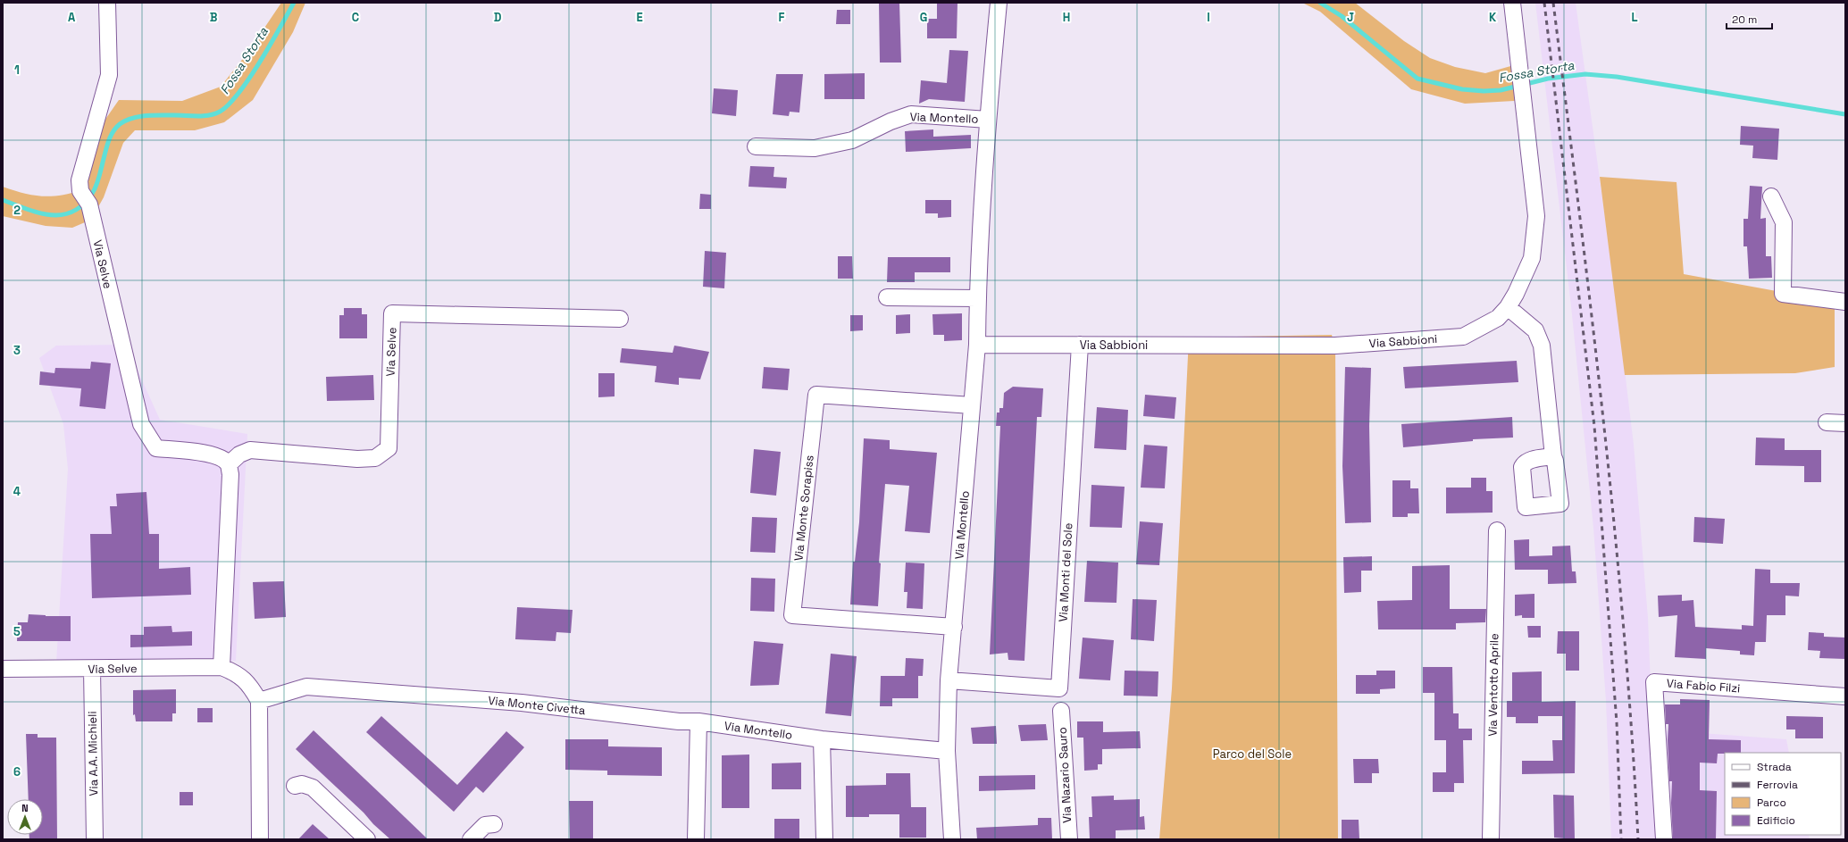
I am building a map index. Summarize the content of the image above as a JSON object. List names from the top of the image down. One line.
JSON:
{"streets":{"street":["Via Montello","Via Selve","Via Sabbioni","Via Monte Sorapiss","Via Monti del Sole","Via Ventotto Aprile","Via Fabio Filzi","Via Monte Civetta","Via A.A. Michieli","Via Nazario Sauro"]},"crossings":[["Via Montello","Via Sabbioni"],["Via Montello","Via Monte Sorapiss"],["Via Montello","Via Monti del Sole"],["Via Montello","Via Monte Civetta"],["Via Selve","Via Monte Civetta"],["Via Selve","Via A.A. Michieli"],["Via Sabbioni","Via Monti del Sole"]],"water":["Fossa Storta"],"parks":["Parco del Sole"],"legend":["Strada","Ferrovia","Parco","Edificio"],"scale_bar":"20 m","north":"top","grid":{"columns":["A","B","C","D","E","F","G","H","I","J","K","L"],"rows":["1","2","3","4","5","6"]}}
